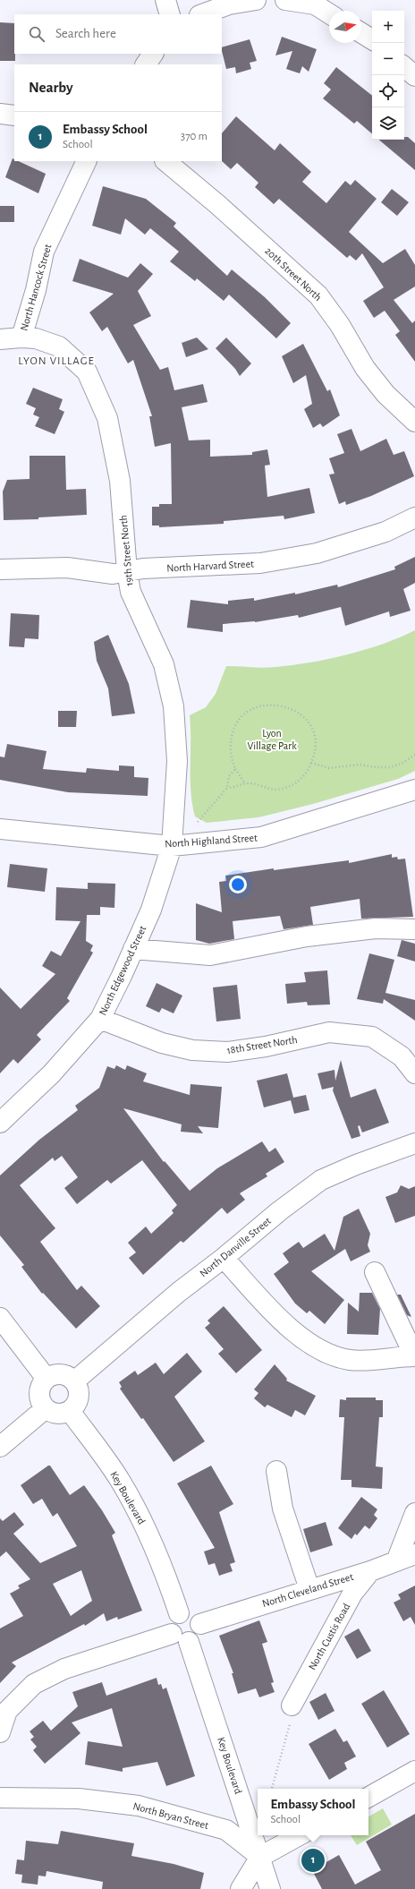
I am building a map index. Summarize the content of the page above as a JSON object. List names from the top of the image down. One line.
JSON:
{"streets":{"street":["20th Street North","North Hancock Street","19th Street North","North Harvard Street","North Highland Street","North Edgewood Street","18th Street North","North Danville Street","Key Boulevard","North Cleveland Street","North Custis Road","North Bryan Street"]},"crossings":[["North Hancock Street","19th Street North"],["19th Street North","North Harvard Street"],["19th Street North","North Highland Street"],["19th Street North","North Edgewood Street"],["North Highland Street","North Edgewood Street"],["North Edgewood Street","18th Street North"],["North Danville Street","Key Boulevard"],["Key Boulevard","North Cleveland Street"],["Key Boulevard","North Bryan Street"],["North Cleveland Street","North Custis Road"]],"districts":["LYON VILLAGE"],"parks":["Lyon Village Park"],"north":"right","page":{"map_buttons":["+","−"],"search":"Search here","heading":"Nearby","list":[{"mark":"1","name":"Embassy School","note":"School","value":"370 m"}],"popup":["Embassy School","School"],"pins":"1"}}
